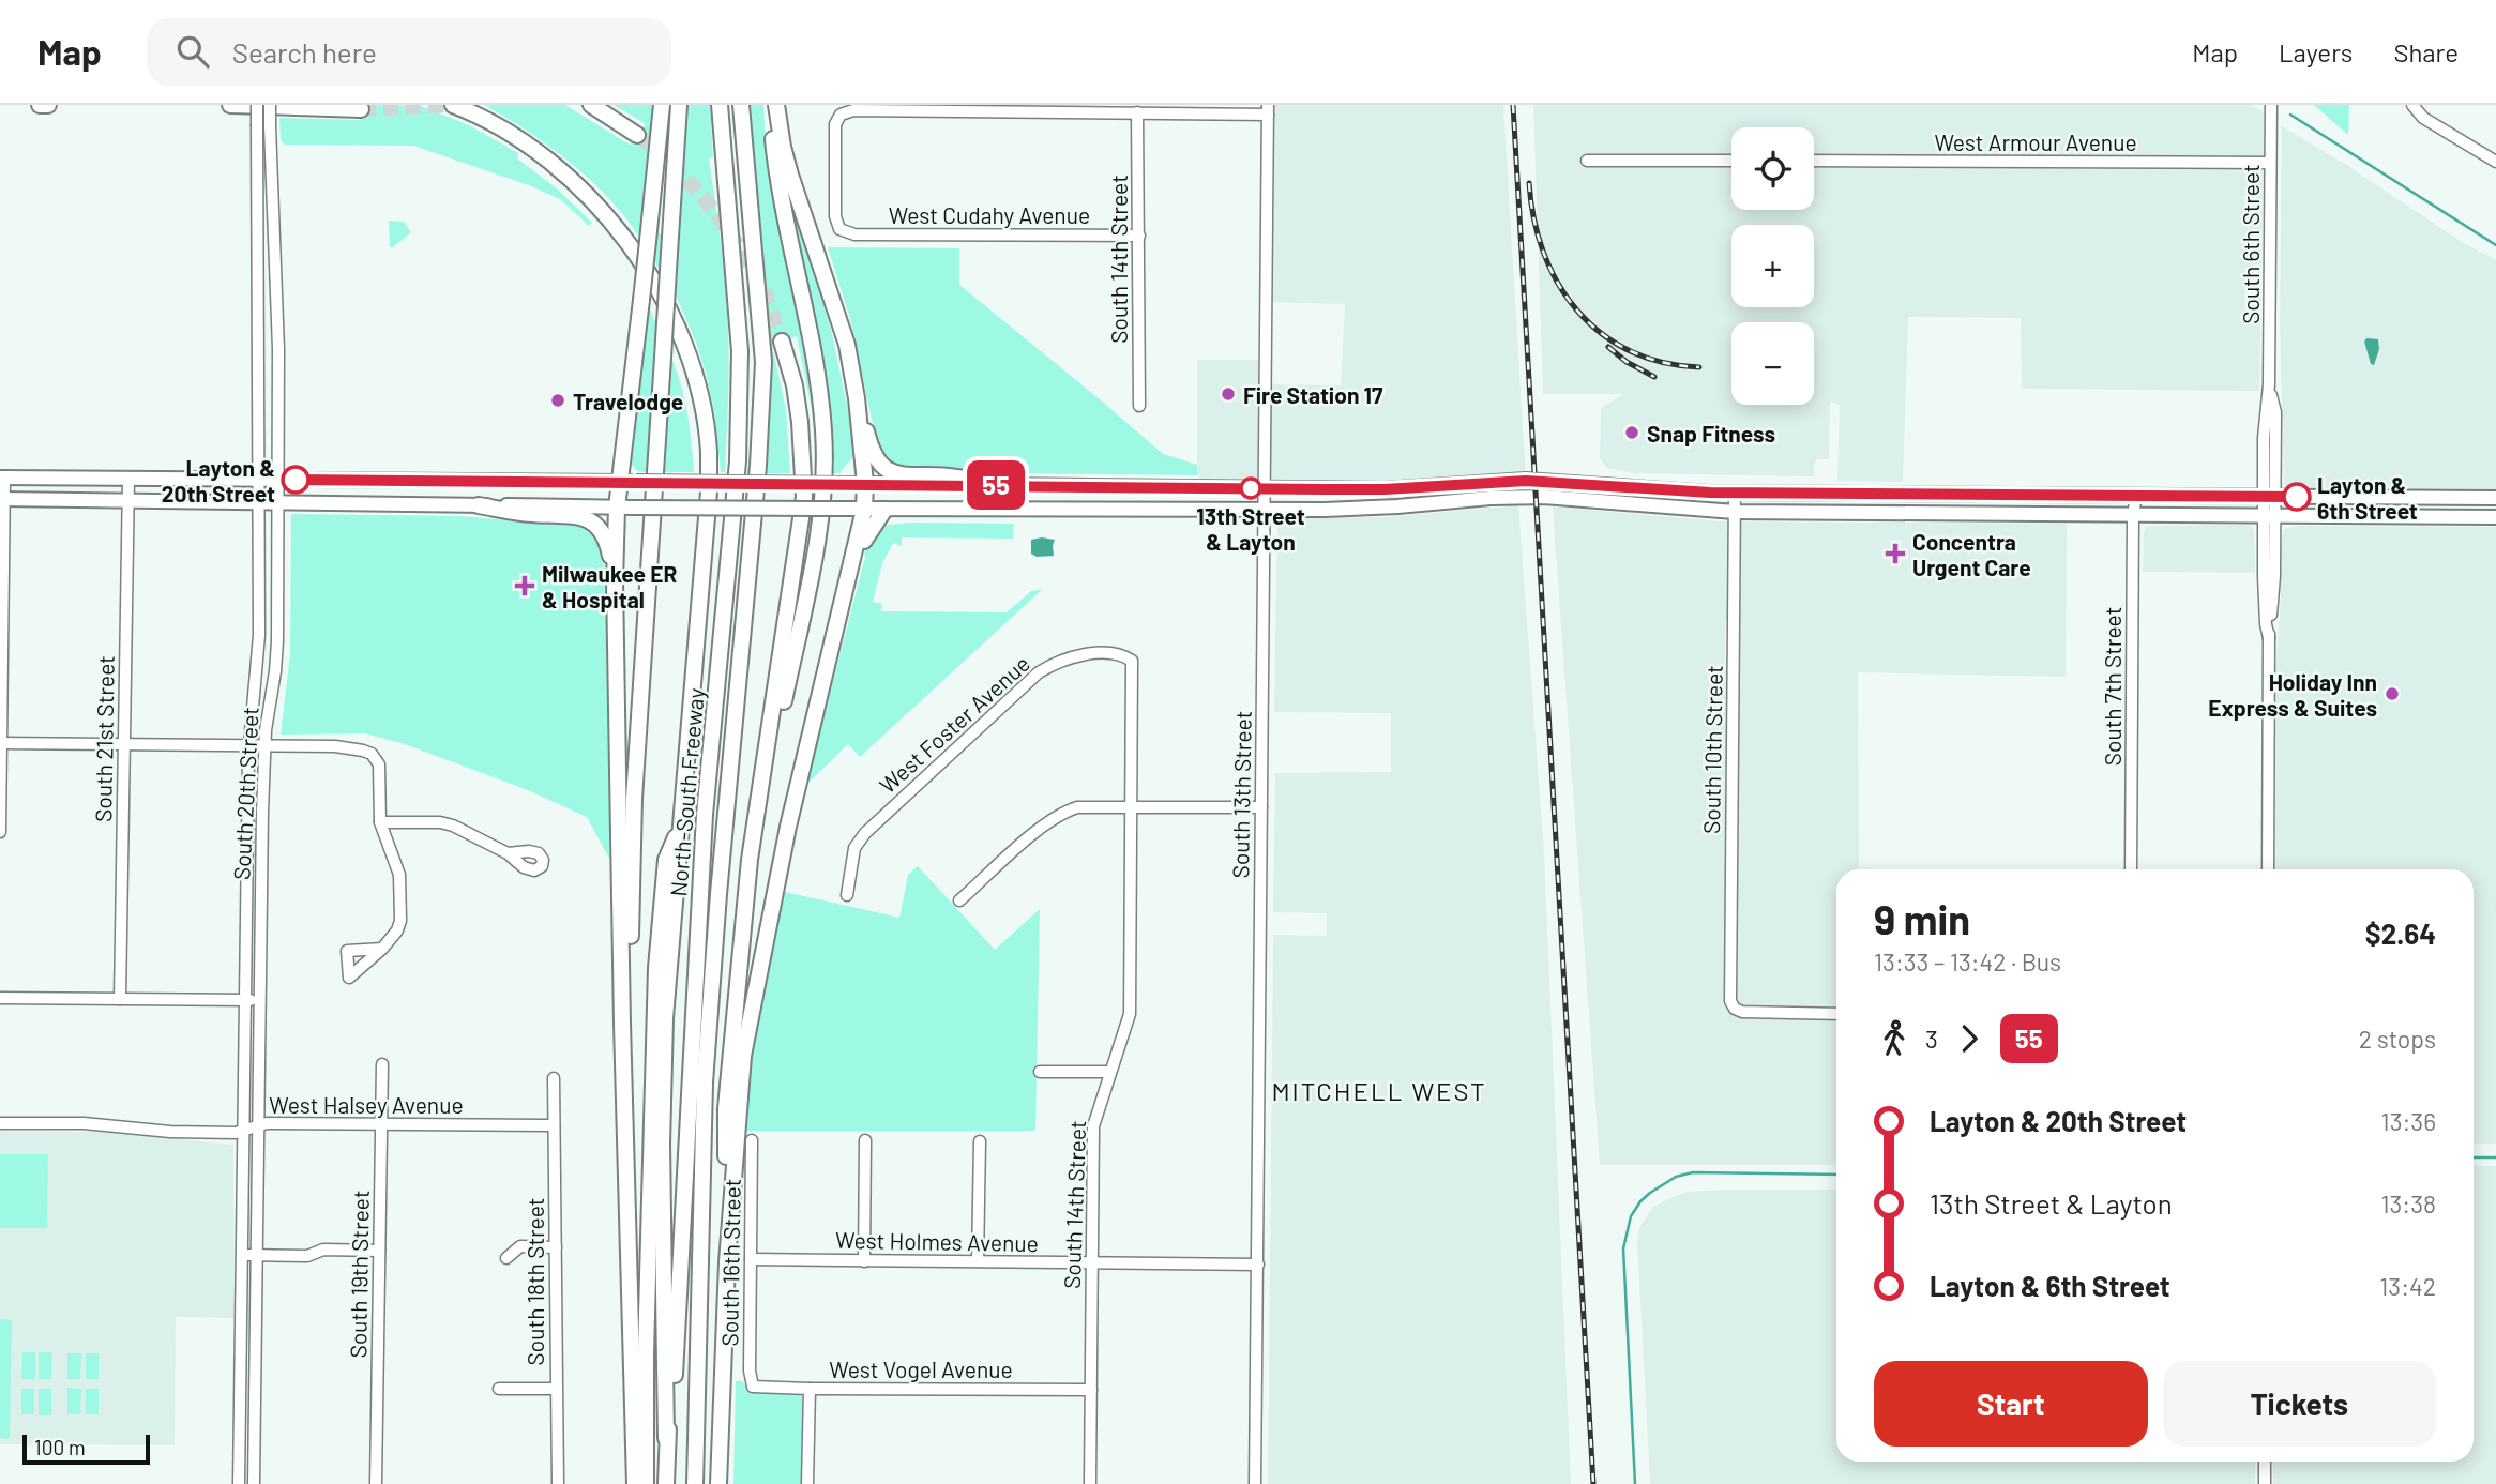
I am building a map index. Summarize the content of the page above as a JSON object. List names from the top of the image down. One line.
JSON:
{"streets":{"highway":["North-South Freeway"],"street":["West Armour Avenue","West Cudahy Avenue","South 6th Street","South 14th Street","South 7th Street","West Foster Avenue","South 21st Street","South 10th Street","South 20th Street","South 13th Street","West Halsey Avenue","West Holmes Avenue","South 16th Street","South 19th Street","South 18th Street","West Vogel Avenue"]},"crossings":[["West Armour Avenue","South 6th Street"],["West Cudahy Avenue","South 14th Street"],["South 14th Street","West Foster Avenue"],["South 14th Street","West Holmes Avenue"],["South 14th Street","West Vogel Avenue"],["South 20th Street","West Halsey Avenue"],["South 13th Street","West Holmes Avenue"],["West Halsey Avenue","South 19th Street"],["West Halsey Avenue","South 18th Street"],["West Holmes Avenue","South 16th Street"],["South 16th Street","West Vogel Avenue"]],"districts":["MITCHELL WEST"],"places":{"other":["Fire Station 17","Travelodge","Snap Fitness","Layton & 20th Street","13th Street & Layton","Layton & 6th Street","Holiday Inn Express & Suites"],"health":["Concentra Urgent Care","Milwaukee ER & Hospital"]},"lines":["bus line 55"],"scale_bar":"100 m","page":{"header":"Map","search":"Search here","nav":["Map","Layers","Share"],"on_map":"55","map_buttons":["+","−"],"heading":["9 min","13:33 – 13:42 · Bus","$2.64"],"legs":["3","55","2 stops"],"list":[{"name":"Layton & 20th Street","value":"13:36"},{"name":"13th Street & Layton","value":"13:38"},{"name":"Layton & 6th Street","value":"13:42"}],"buttons":["Start","Tickets"],"scale":"100 m"}}
